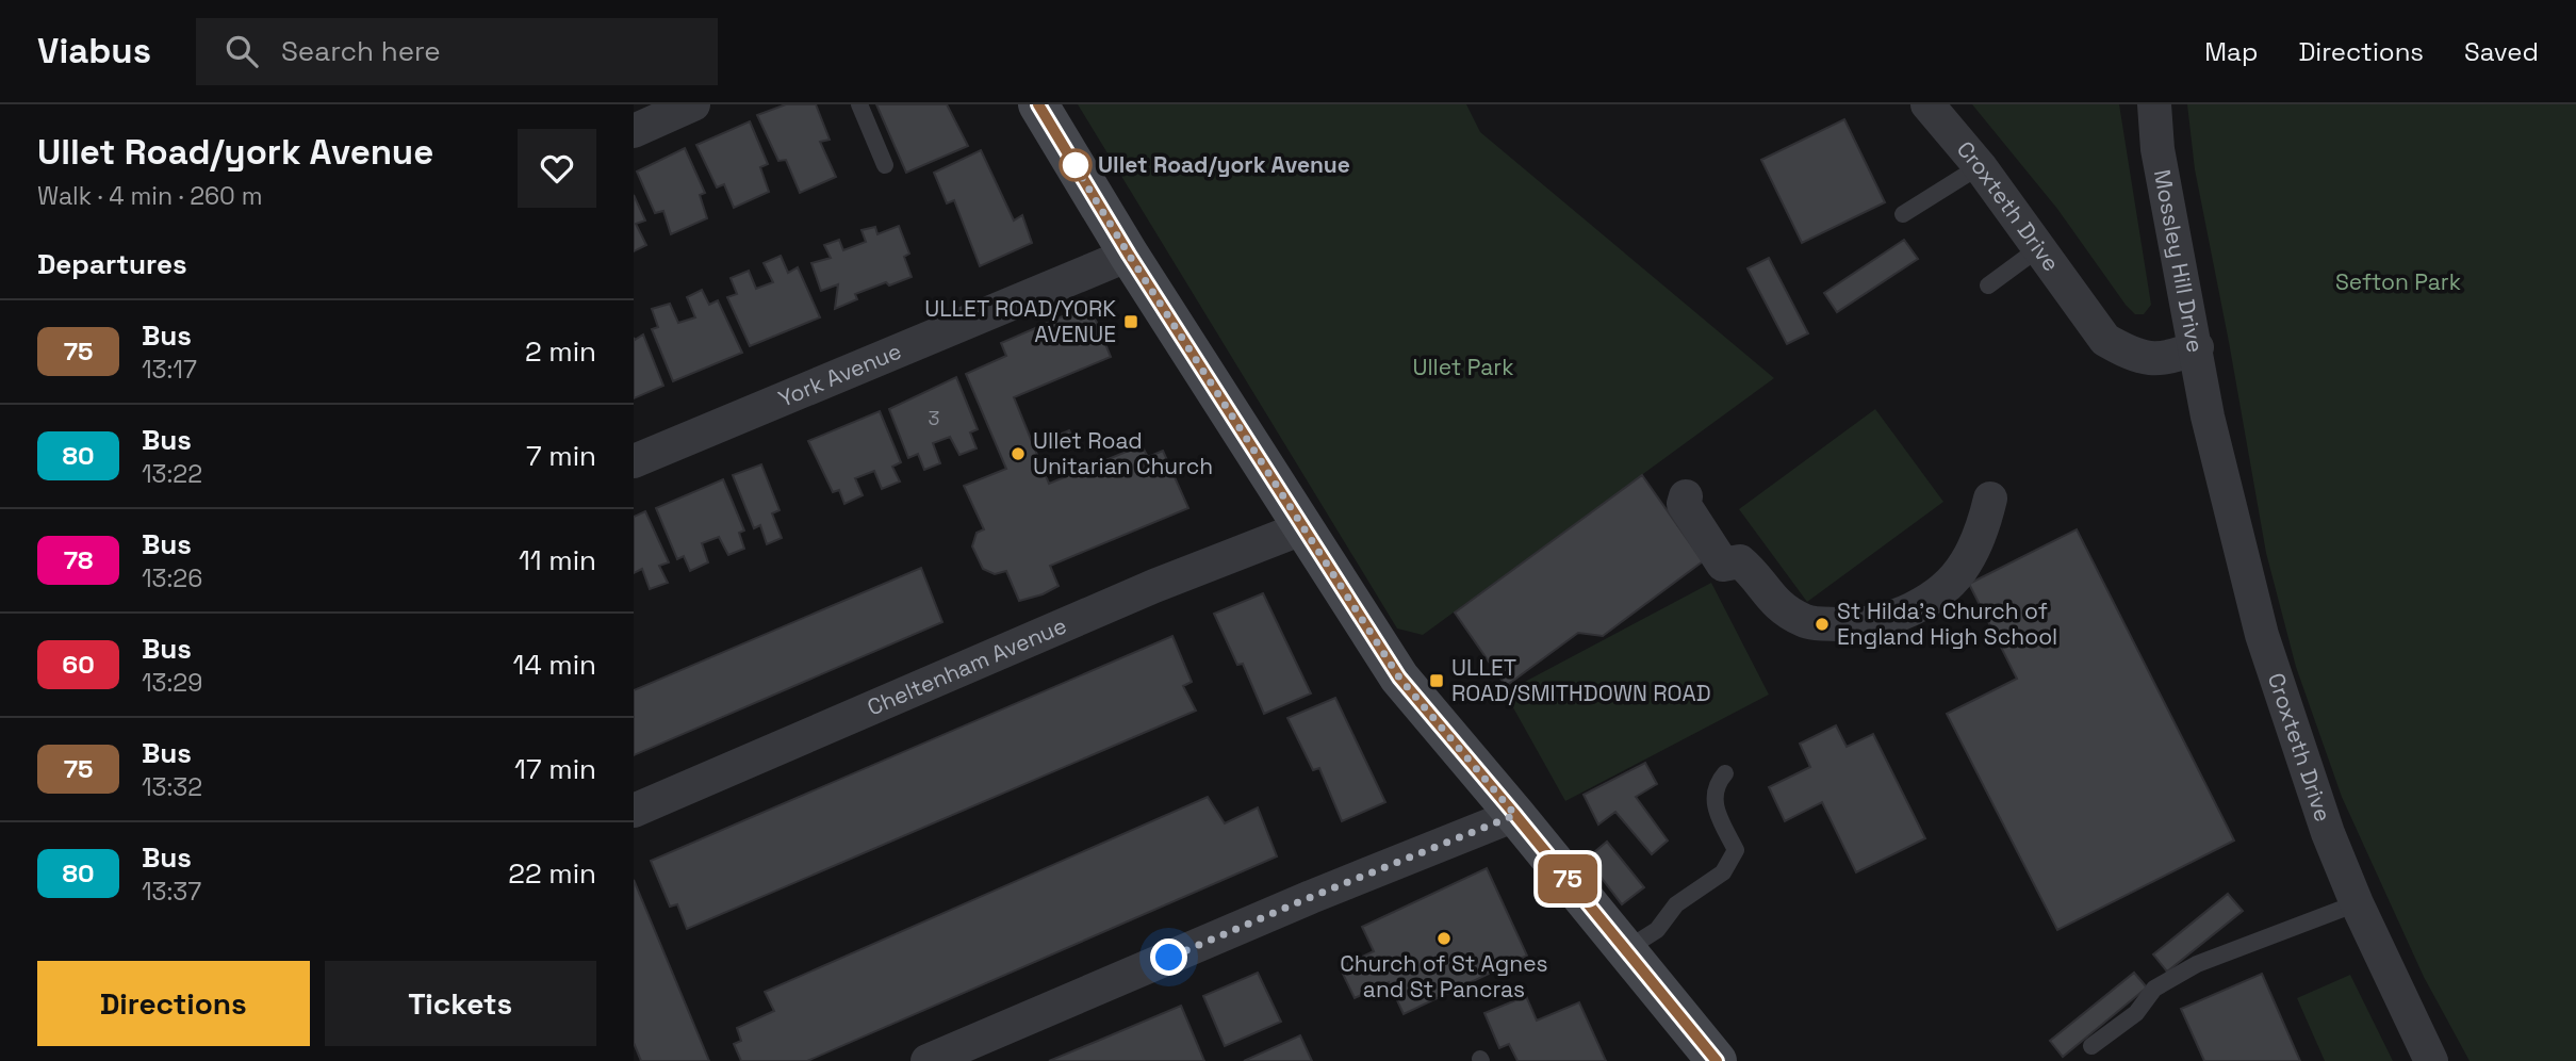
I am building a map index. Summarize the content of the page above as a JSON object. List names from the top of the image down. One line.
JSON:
{"streets":{"street":["Croxteth Drive","Mossley Hill Drive","York Avenue","Cheltenham Avenue"]},"crossings":[["Croxteth Drive","Mossley Hill Drive"]],"parks":["Sefton Park","Ullet Park"],"places":{"other":["Ullet Road/york Avenue","Ullet Road Unitarian Church","St Hilda's Church of England High School","Church of St Agnes and St Pancras"],"transit":["ULLET ROAD/YORK AVENUE","ULLET ROAD/SMITHDOWN ROAD"]},"lines":["bus line 75"],"house_numbers":["3"],"page":{"header":"Viabus","search":"Search here","nav":["Map","Directions","Saved"],"heading":[["Ullet Road/york Avenue","Walk · 4 min · 260 m"],"Departures"],"on_map":"75","list":[{"mark":"75","name":"Bus","note":"13:17","value":"2 min"},{"mark":"80","name":"Bus","note":"13:22","value":"7 min"},{"mark":"78","name":"Bus","note":"13:26","value":"11 min"},{"mark":"60","name":"Bus","note":"13:29","value":"14 min"},{"mark":"75","name":"Bus","note":"13:32","value":"17 min"},{"mark":"80","name":"Bus","note":"13:37","value":"22 min"}],"buttons":["Directions","Tickets"]}}
